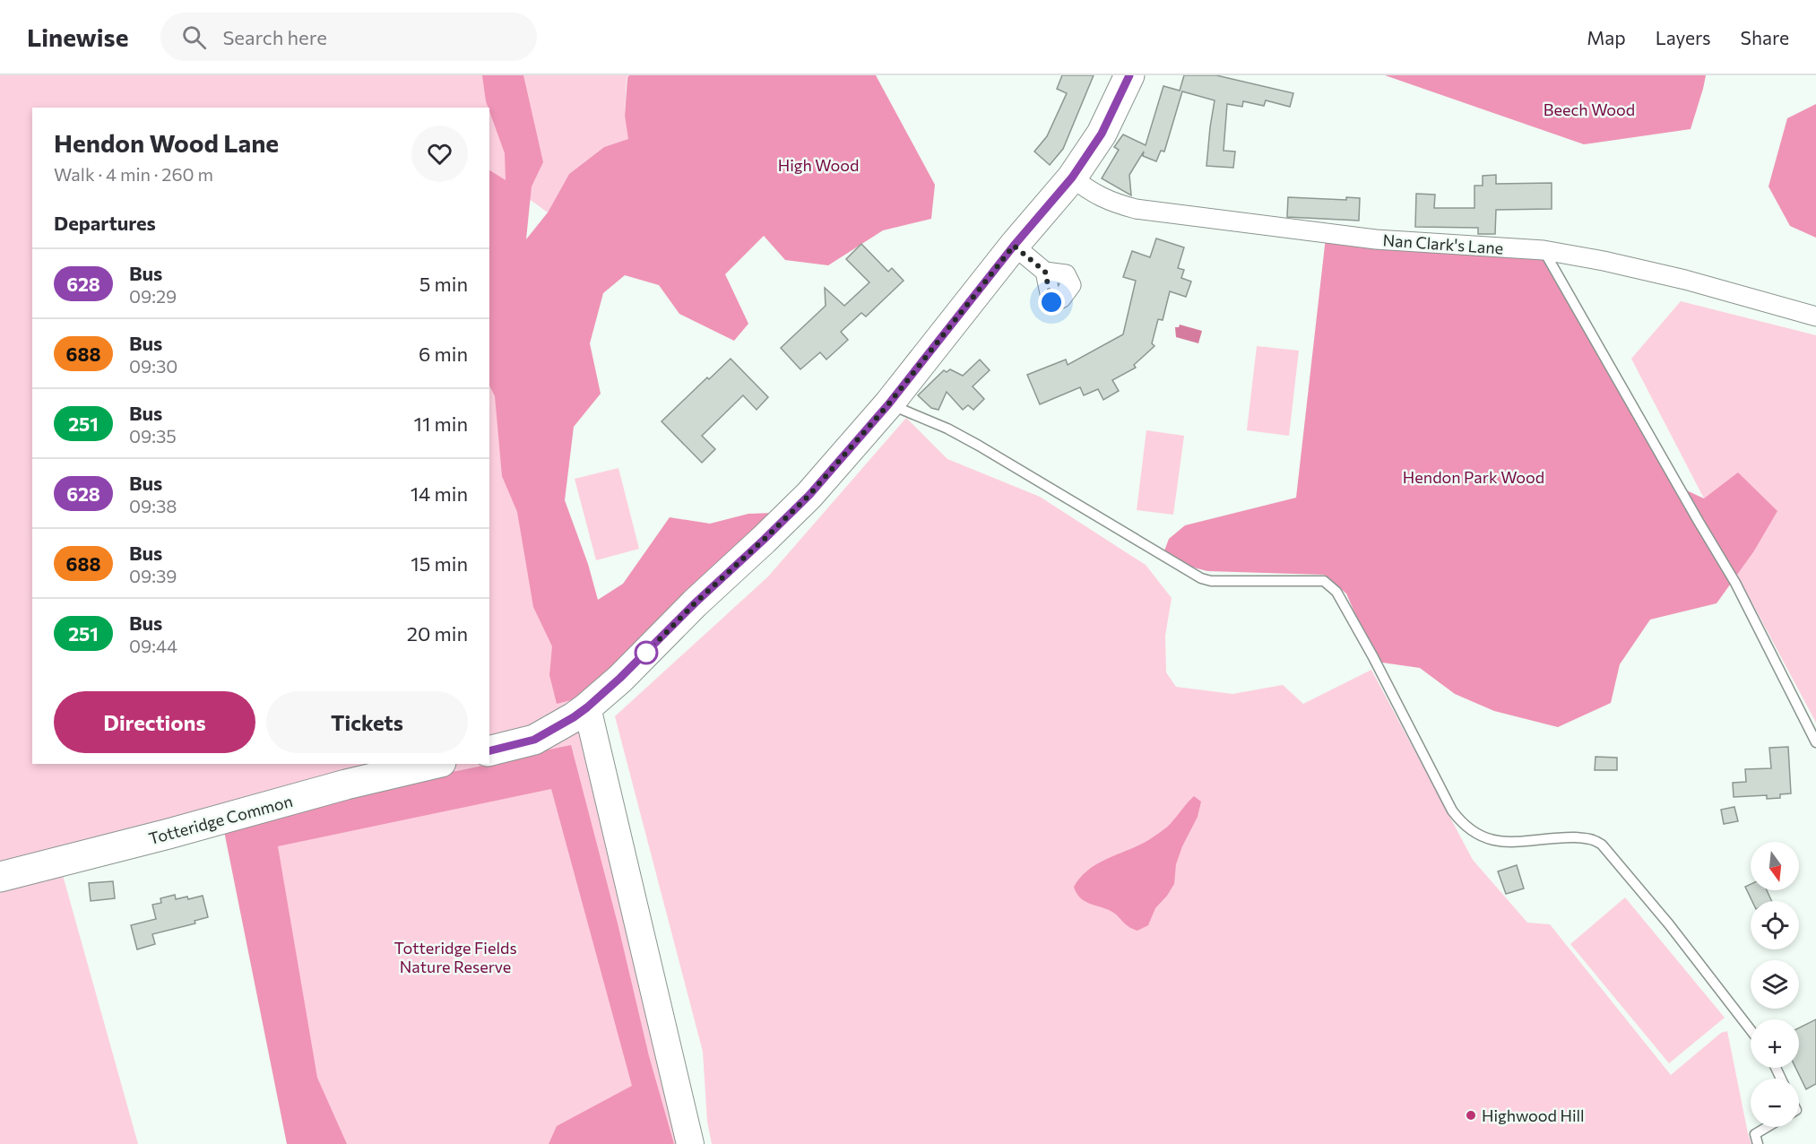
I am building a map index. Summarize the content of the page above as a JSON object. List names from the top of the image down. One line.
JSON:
{"streets":{"main road":["Totteridge Common"],"street":["Nan Clark's Lane"]},"parks":["Beech Wood","High Wood","Hendon Park Wood","Totteridge Fields Nature Reserve"],"places":["Highwood Hill"],"lines":["bus line 628"],"north":"bottom","page":{"header":"Linewise","search":"Search here","nav":["Map","Layers","Share"],"heading":[["Hendon Wood Lane","Walk · 4 min · 260 m"],"Departures"],"list":[{"mark":"628","name":"Bus","note":"09:29","value":"5 min"},{"mark":"688","name":"Bus","note":"09:30","value":"6 min"},{"mark":"251","name":"Bus","note":"09:35","value":"11 min"},{"mark":"628","name":"Bus","note":"09:38","value":"14 min"},{"mark":"688","name":"Bus","note":"09:39","value":"15 min"},{"mark":"251","name":"Bus","note":"09:44","value":"20 min"}],"buttons":["Directions","Tickets"],"map_buttons":["+","−"]}}
